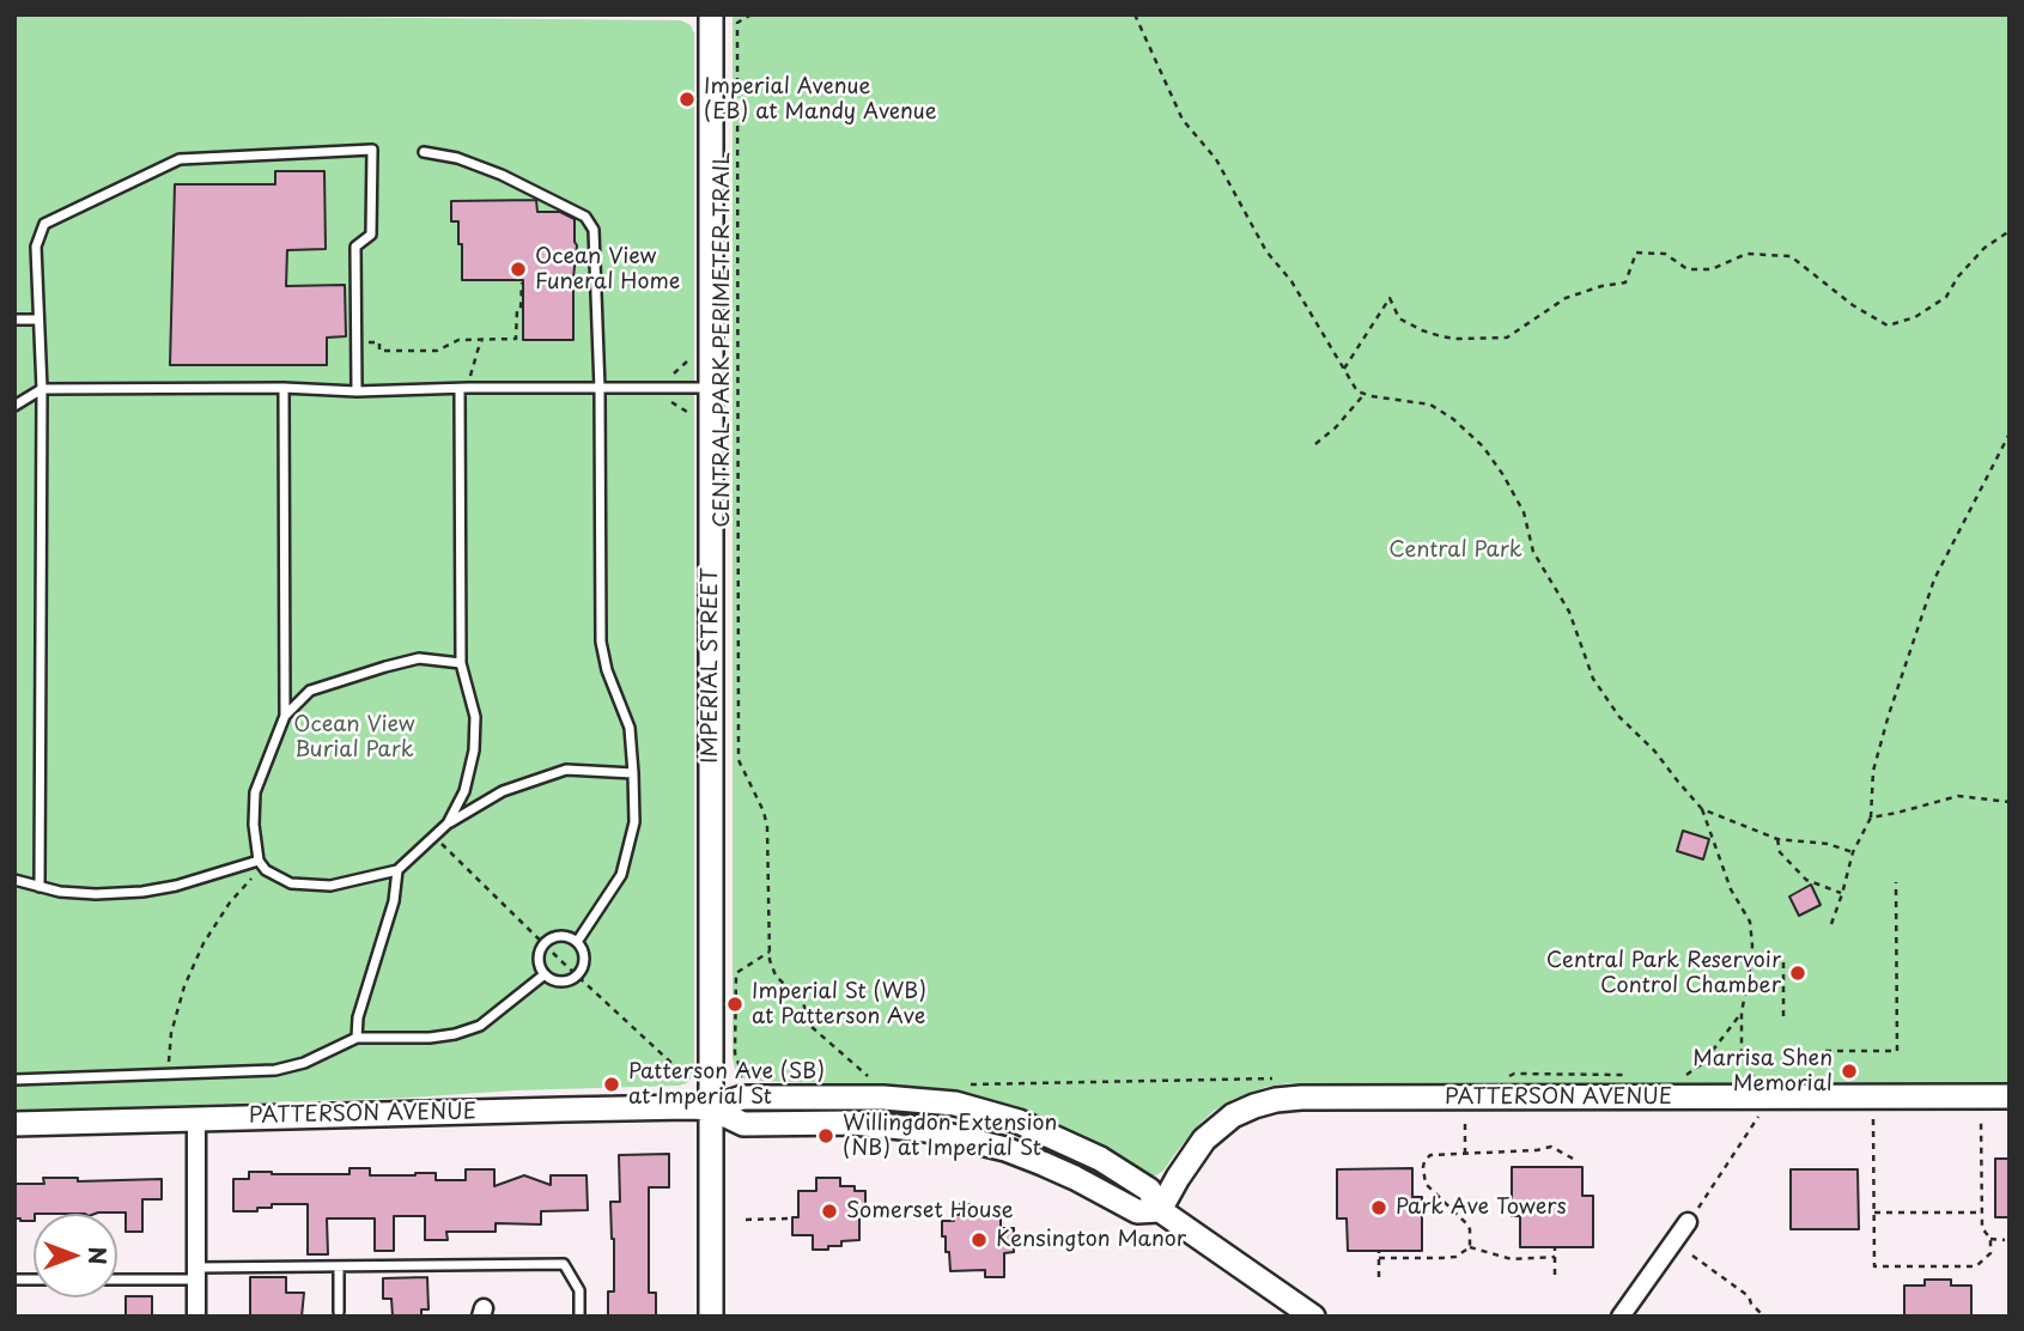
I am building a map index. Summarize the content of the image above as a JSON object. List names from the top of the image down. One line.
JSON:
{"streets":{"main road":["IMPERIAL STREET","PATTERSON AVENUE"],"path":["CENTRAL PARK PERIMETER TRAIL"]},"crossings":[["IMPERIAL STREET","PATTERSON AVENUE"]],"parks":["Central Park","Ocean View Burial Park"],"places":["Imperial Avenue (EB) at Mandy Avenue","Ocean View Funeral Home","Central Park Reservoir Control Chamber","Imperial St (WB) at Patterson Ave","Marrisa Shen Memorial","Patterson Ave (SB) at Imperial St","Willingdon Extension (NB) at Imperial St","Park Ave Towers","Somerset House","Kensington Manor"],"north":"right"}
